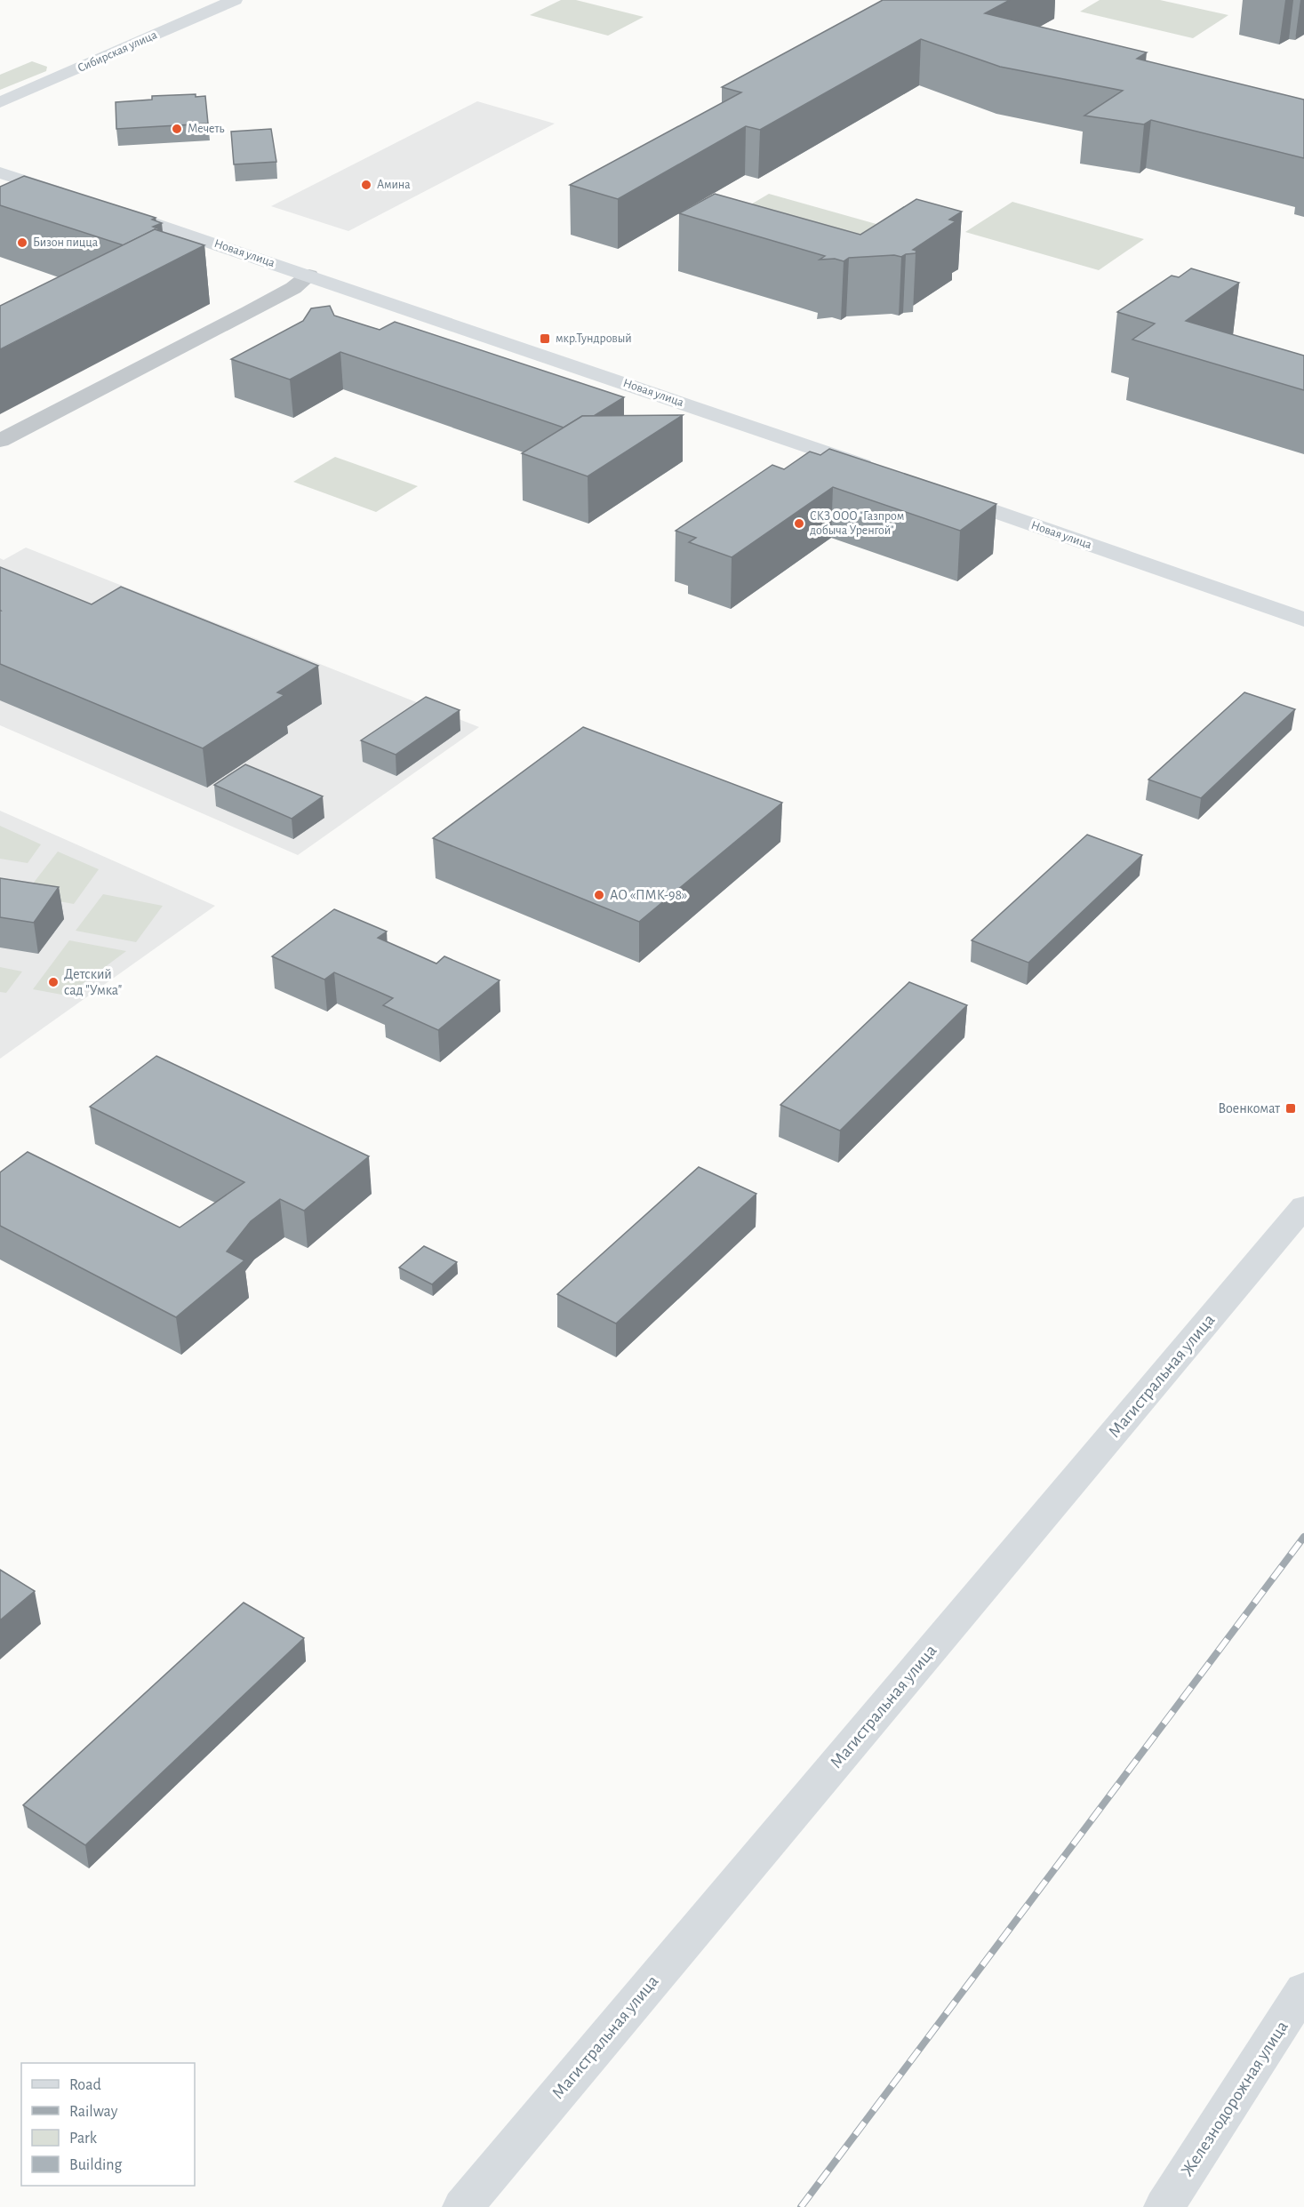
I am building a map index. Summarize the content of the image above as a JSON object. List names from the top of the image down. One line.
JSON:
{"streets":{"main road":["Сибирская улица","Новая улица","Магистральная улица","Железнодорожная улица"]},"places":{"other":["Мечеть","Амина","Бизон пицца","СКЗ ООО \"Газпром добыча Уренгой\"","АО «ПМК-98»","Детский сад \"Умка\""],"transit":["мкр.Тундровый","Военкомат"]},"legend":["Road","Railway","Park","Building"]}
